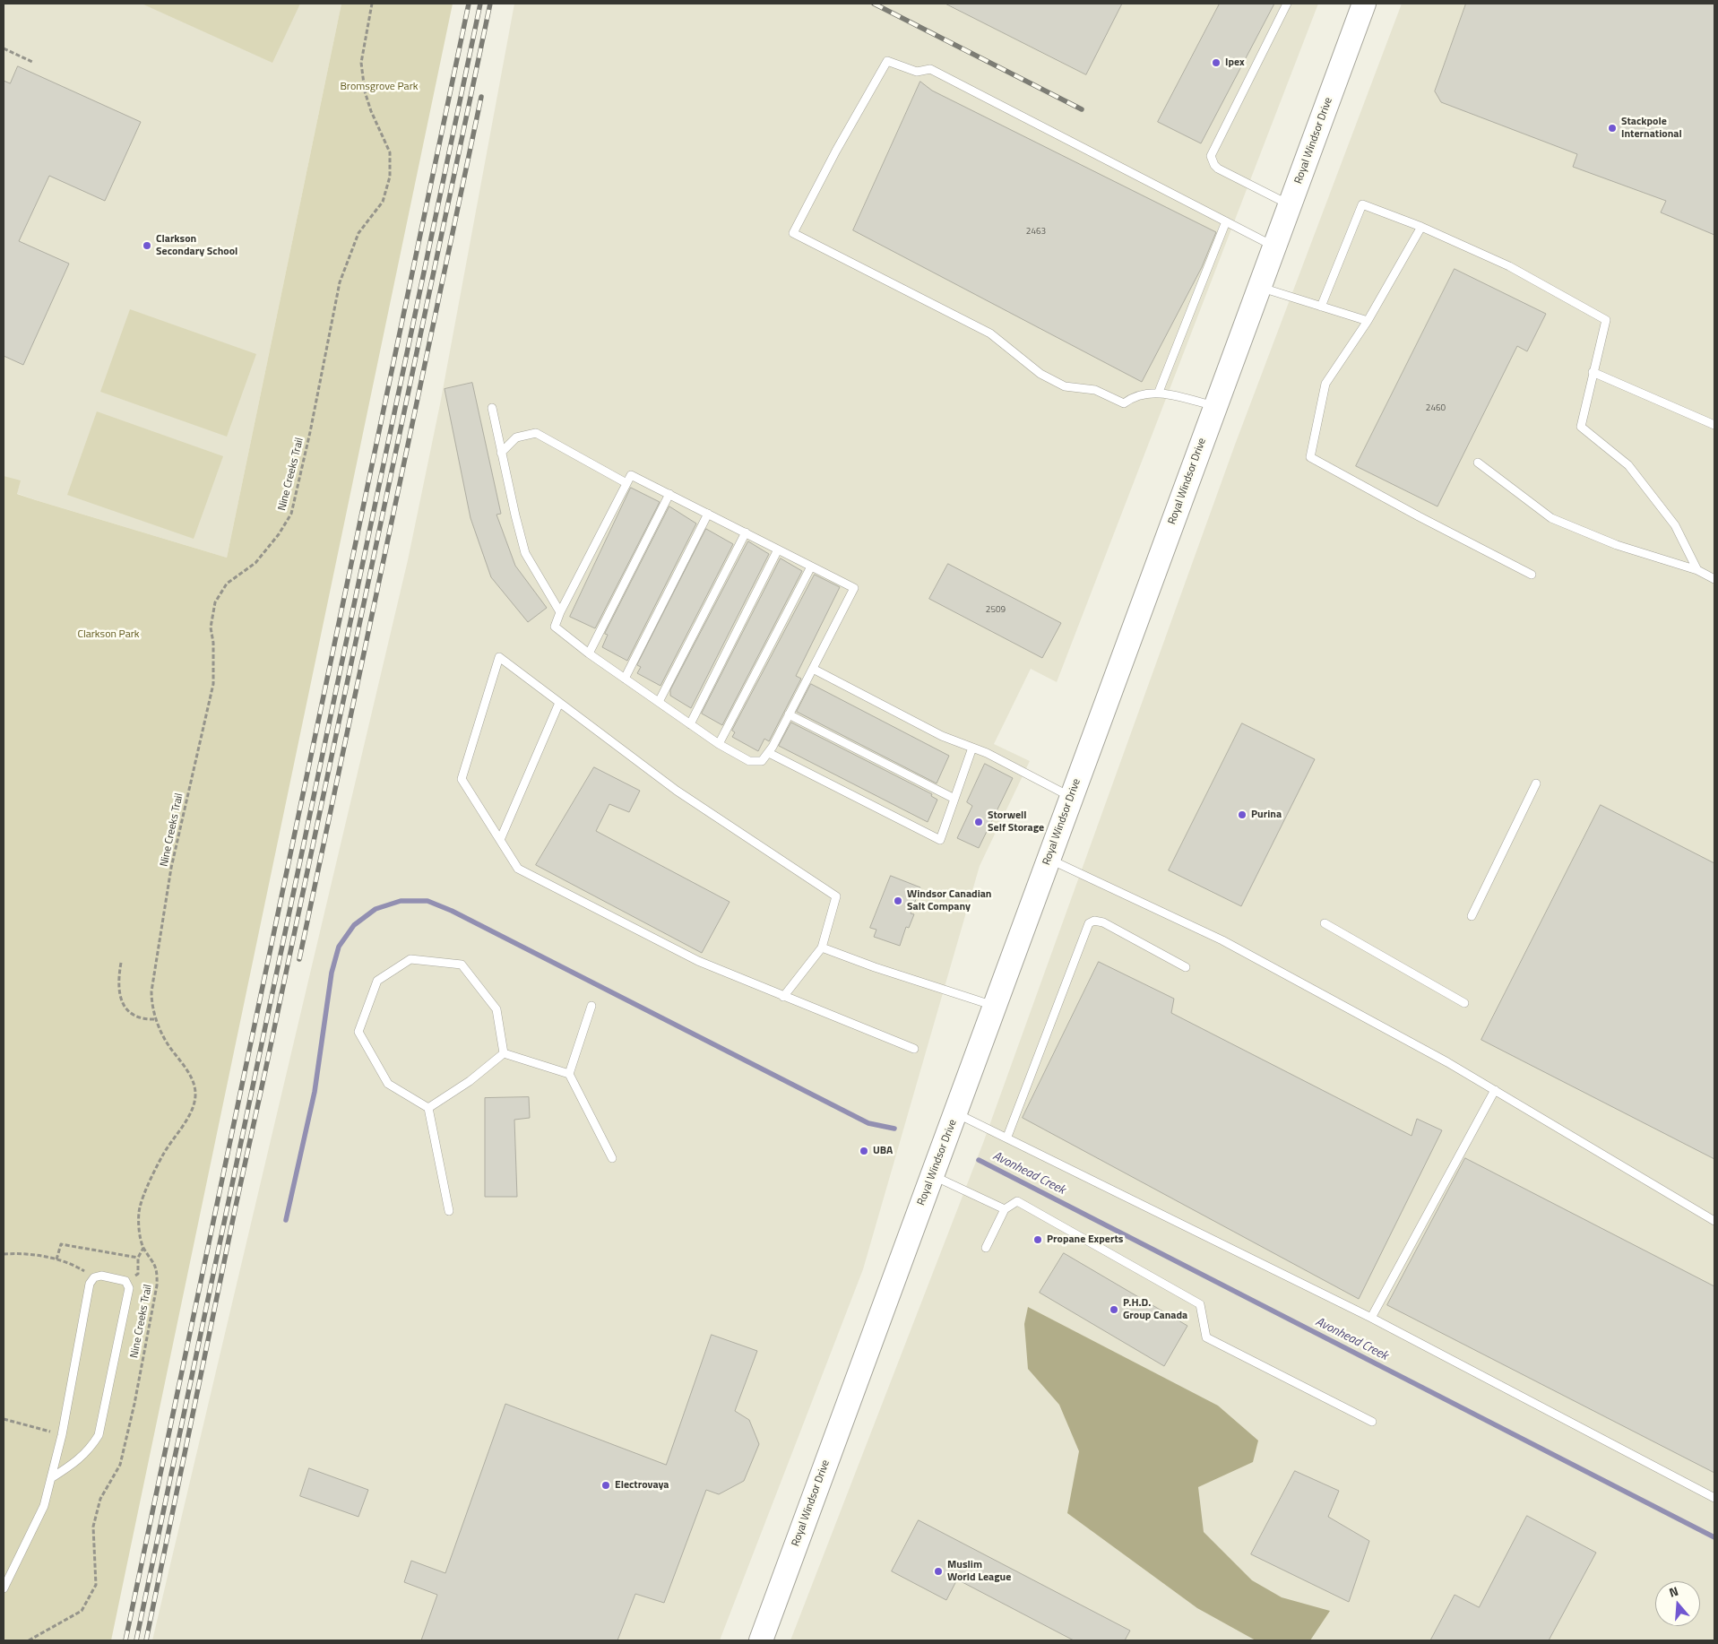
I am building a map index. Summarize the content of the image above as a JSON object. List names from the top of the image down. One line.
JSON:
{"streets":{"main road":["Royal Windsor Drive"],"path":["Nine Creeks Trail"]},"water":["Avonhead Creek"],"parks":["Bromsgrove Park","Clarkson Park"],"places":["Ipex","Stackpole International","Clarkson Secondary School","Purina","Storwell Self Storage","Windsor Canadian Salt Company","UBA","Propane Experts","P.H.D. Group Canada","Electrovaya","Muslim World League"],"house_numbers":["2463","2460","2509"],"north":"top"}
